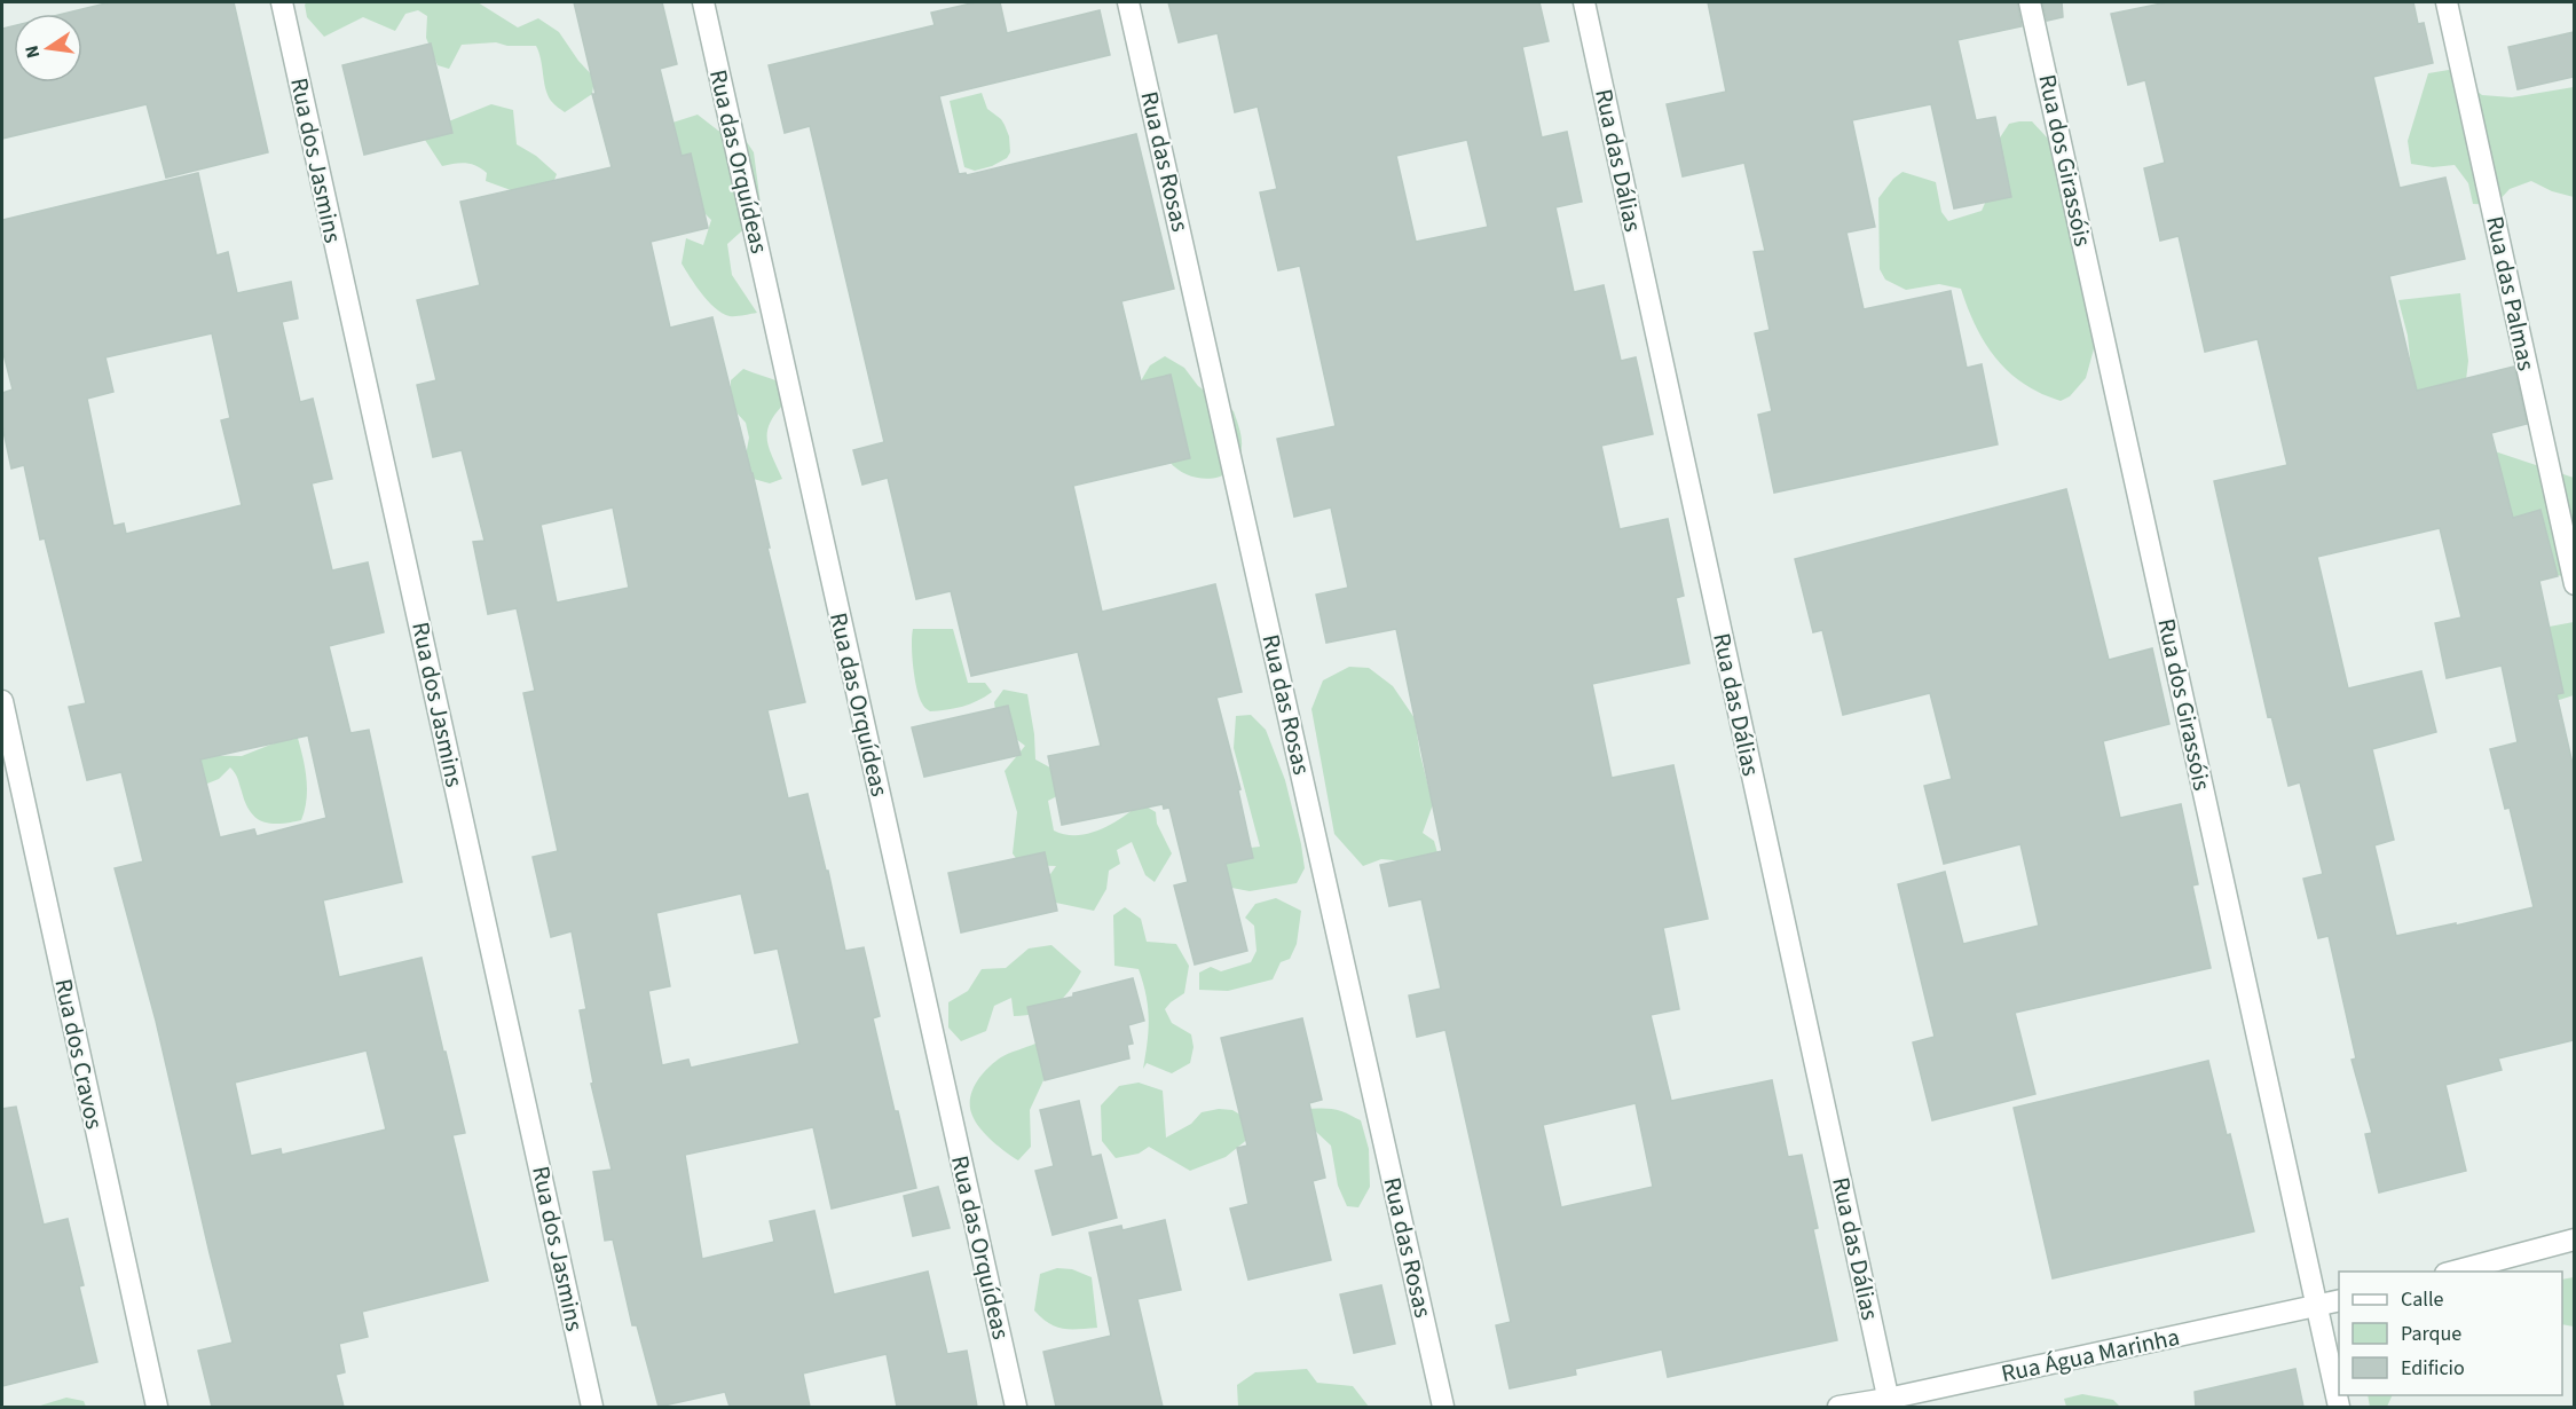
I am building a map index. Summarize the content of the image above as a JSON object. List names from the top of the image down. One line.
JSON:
{"streets":{"street":["Rua dos Jasmins","Rua das Dálias","Rua dos Girassóis","Rua das Orquídeas","Rua das Rosas","Rua das Palmas","Rua dos Cravos","Rua Água Marinha"]},"crossings":[["Rua das Dálias","Rua Água Marinha"],["Rua dos Girassóis","Rua Água Marinha"]],"legend":["Calle","Parque","Edificio"],"north":"left"}
